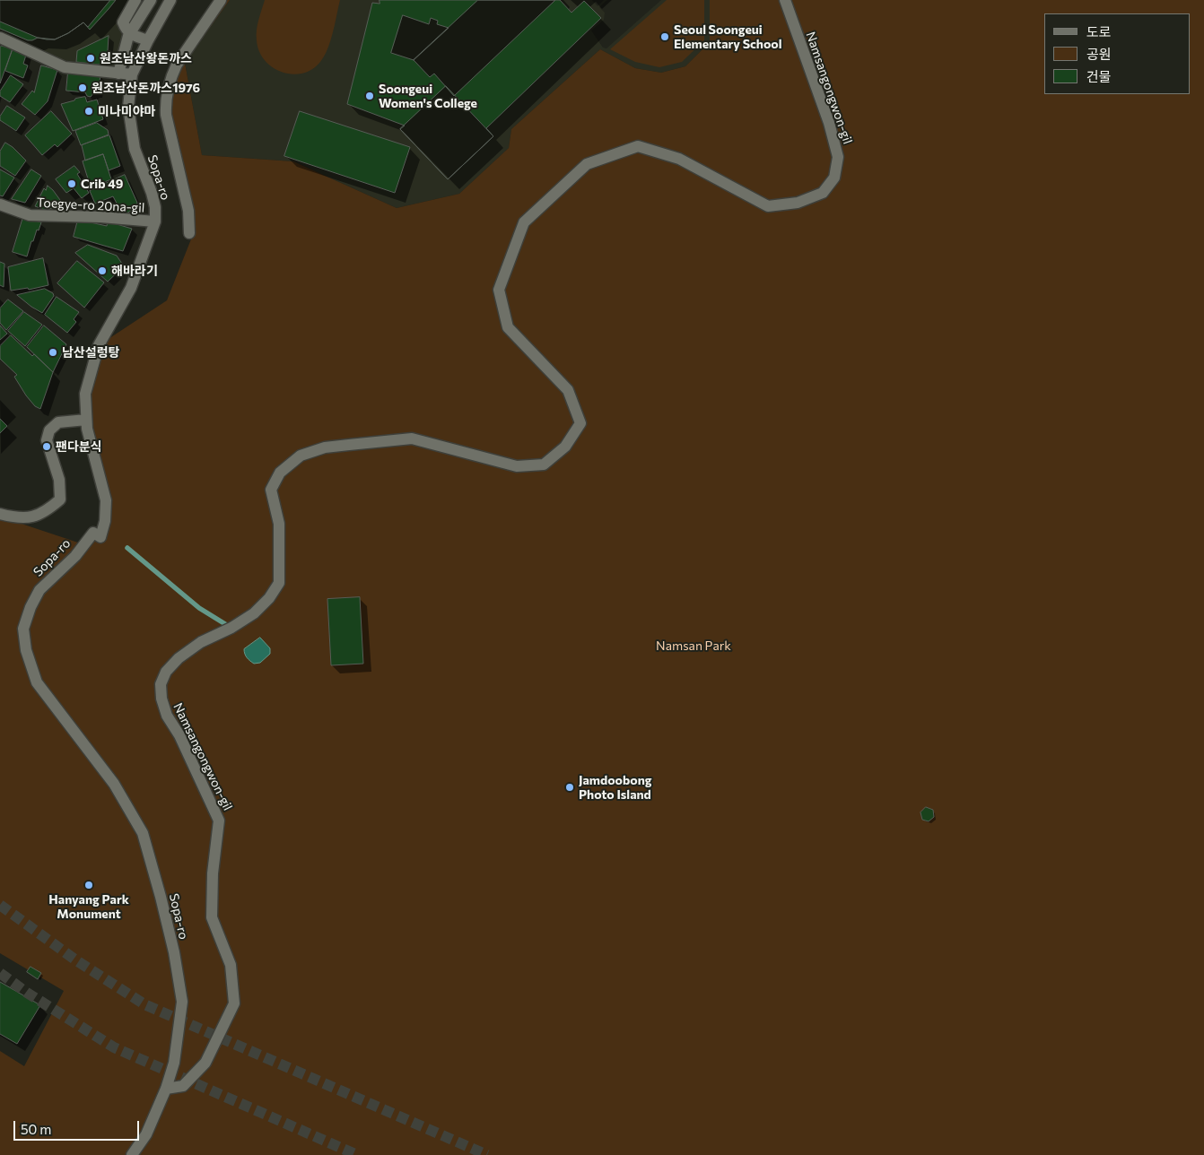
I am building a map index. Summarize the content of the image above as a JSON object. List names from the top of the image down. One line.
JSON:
{"streets":{"street":["Namsangongwon-gil","Sopa-ro","Toegye-ro 20na-gil"]},"crossings":[["Namsangongwon-gil","Sopa-ro"],["Sopa-ro","Toegye-ro 20na-gil"]],"parks":["Namsan Park"],"places":["Seoul Soongeui Elementary School","원조남산왕돈까스","원조남산돈까스1976","Soongeui Women's College","미나미야마","Crib 49","해바라기","남산설렁탕","팬다분식","Jamdoobong Photo Island","Hanyang Park Monument"],"legend":["도로","공원","건물"],"scale_bar":"50 m"}
